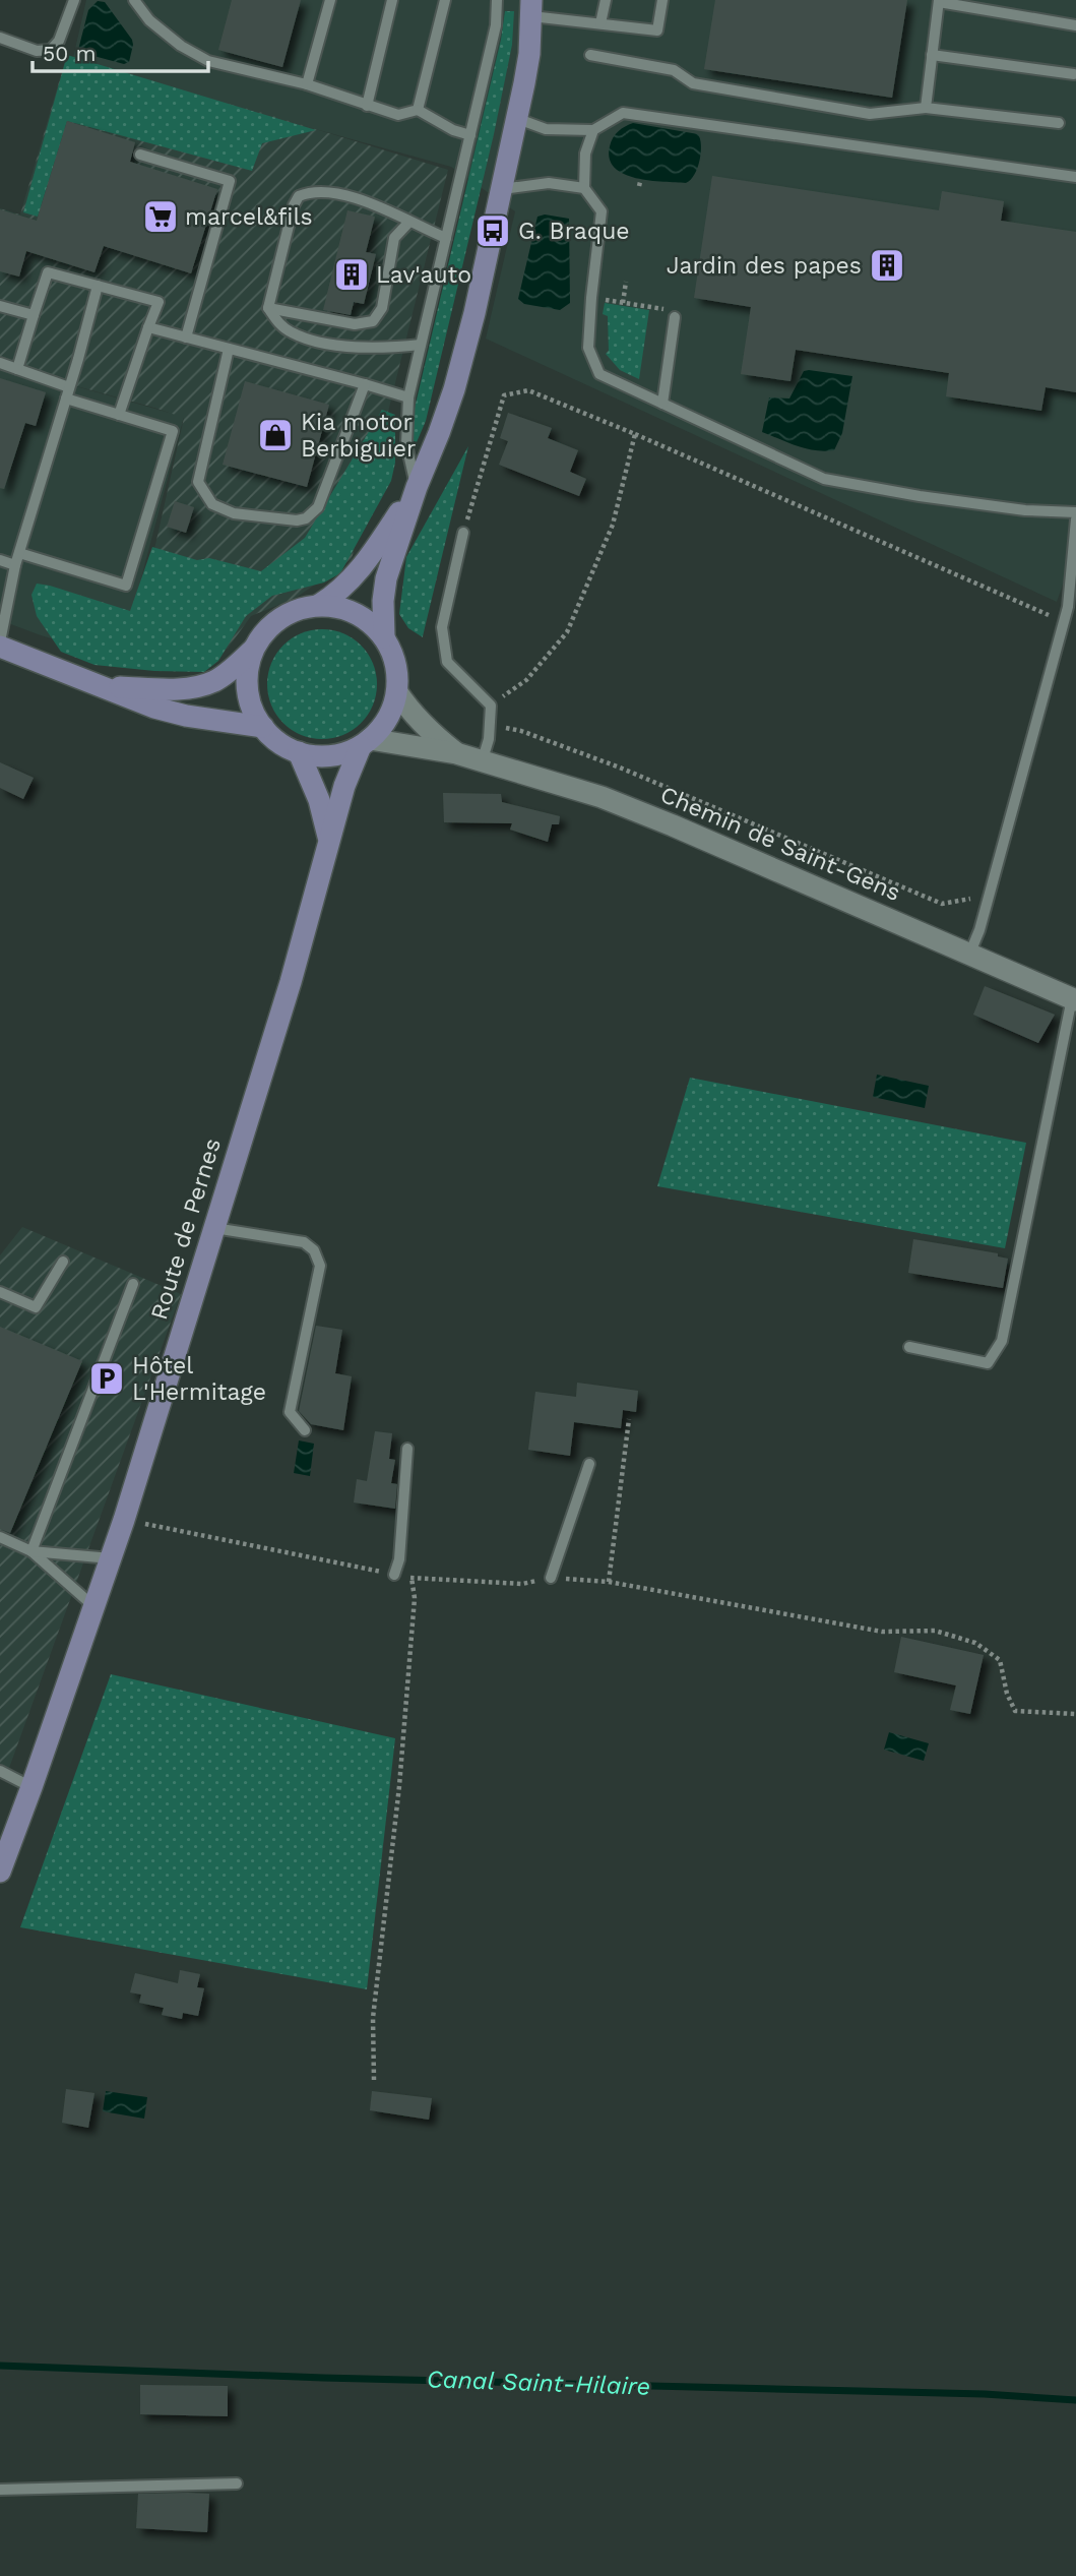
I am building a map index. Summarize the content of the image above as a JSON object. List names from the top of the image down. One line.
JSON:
{"streets":{"main road":["Route de Pernes"],"street":["Chemin de Saint-Gens"]},"crossings":[["Chemin de Saint-Gens","Route de Pernes"]],"water":["Canal Saint-Hilaire"],"places":{"supermarket":["marcel&fils"],"bus stop":["G. Braque"],"building":["Jardin des papes","Lav'auto"],"shop":["Kia motor Berbiguier"],"parking":["Hôtel L'Hermitage"]},"scale_bar":"50 m"}
